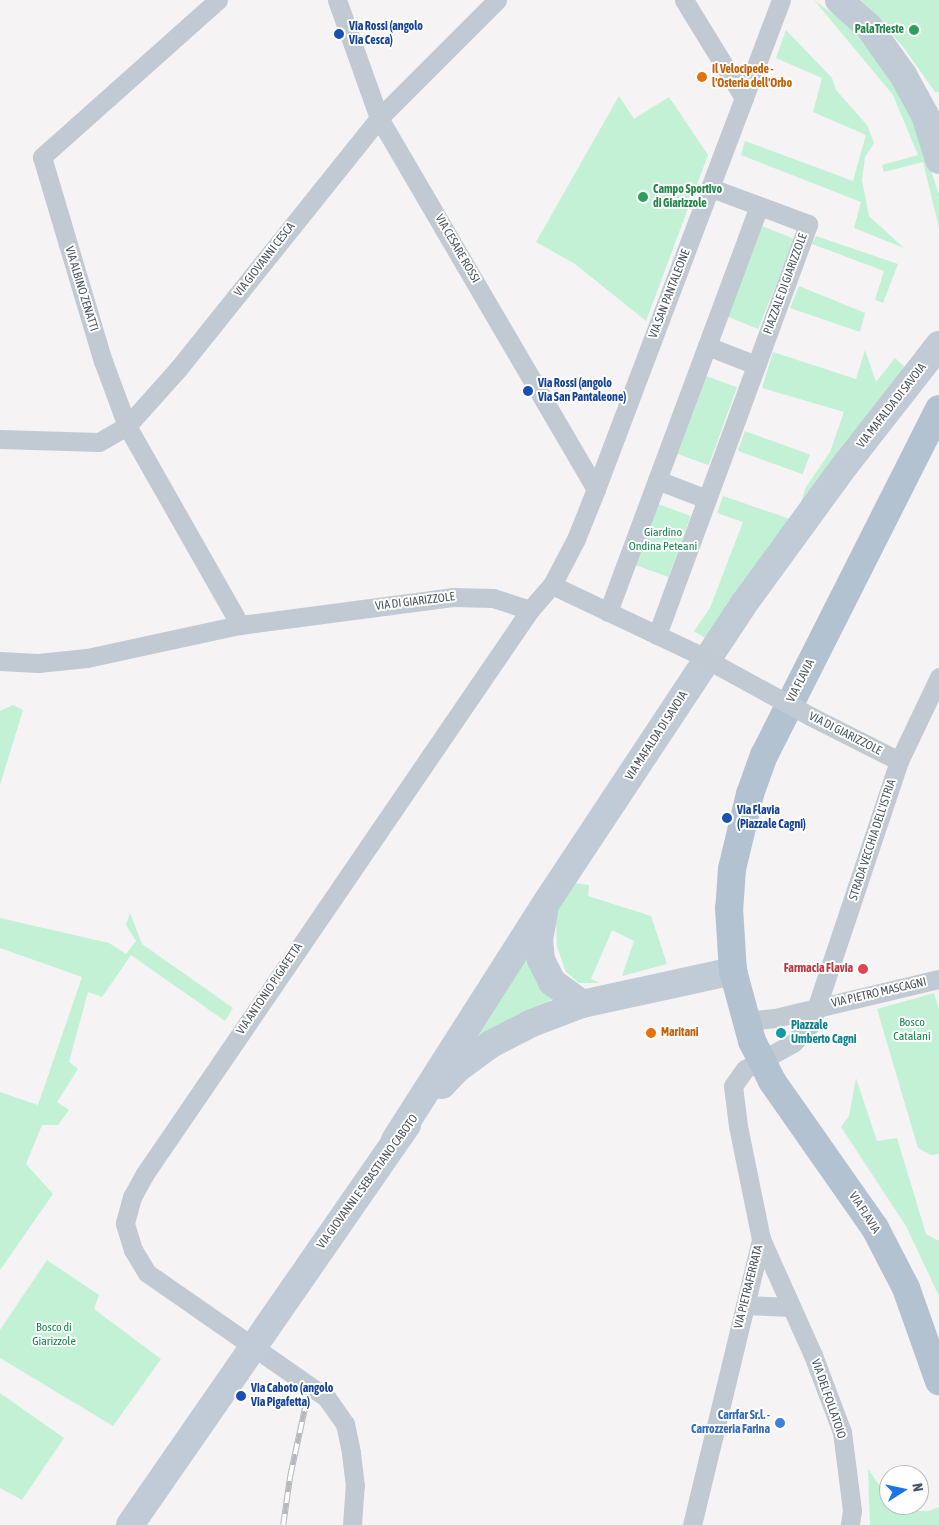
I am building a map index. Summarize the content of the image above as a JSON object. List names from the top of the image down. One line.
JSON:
{"streets":{"main road":["VIA FLAVIA"],"street":["VIA CESARE ROSSI","VIA GIOVANNI CESCA","PIAZZALE DI GIARIZZOLE","VIA ALBINO ZENATTI","VIA SAN PANTALEONE","VIA MAFALDA DI SAVOIA","VIA DI GIARIZZOLE","STRADA VECCHIA DELL'ISTRIA","VIA ANTONIO PIGAFETTA","VIA PIETRO MASCAGNI","VIA GIOVANNI E SEBASTIANO CABOTO","VIA PIETRAFERRATA","VIA DEL FOLLATOIO"]},"crossings":[["VIA CESARE ROSSI","VIA GIOVANNI CESCA"],["VIA CESARE ROSSI","VIA SAN PANTALEONE"],["VIA GIOVANNI CESCA","VIA ALBINO ZENATTI"],["PIAZZALE DI GIARIZZOLE","VIA SAN PANTALEONE"],["PIAZZALE DI GIARIZZOLE","VIA DI GIARIZZOLE"],["VIA ALBINO ZENATTI","VIA DI GIARIZZOLE"],["VIA SAN PANTALEONE","VIA DI GIARIZZOLE"],["VIA MAFALDA DI SAVOIA","VIA GIOVANNI E SEBASTIANO CABOTO"],["VIA DI GIARIZZOLE","STRADA VECCHIA DELL'ISTRIA"],["VIA DI GIARIZZOLE","VIA ANTONIO PIGAFETTA"],["VIA FLAVIA","VIA GIOVANNI E SEBASTIANO CABOTO"],["VIA FLAVIA","VIA PIETRAFERRATA"],["STRADA VECCHIA DELL'ISTRIA","VIA PIETRO MASCAGNI"],["VIA ANTONIO PIGAFETTA","VIA GIOVANNI E SEBASTIANO CABOTO"],["VIA PIETRAFERRATA","VIA DEL FOLLATOIO"]],"parks":["Giardino Ondina Peteani","Bosco Catalani","Bosco di Giarizzole"],"places":["PalaTrieste","Via Rossi (angolo Via Cesca)","Il Velocipede - l'Osteria dell'Orbo","Campo Sportivo di Giarizzole","Via Rossi (angolo Via San Pantaleone)","Via Flavia (Piazzale Cagni)","Farmacia Flavia","Maritani","Piazzale Umberto Cagni","Via Caboto (angolo Via Pigafetta)","Carrfar Sr.l. - Carrozzeria Farina"],"north":"right"}
